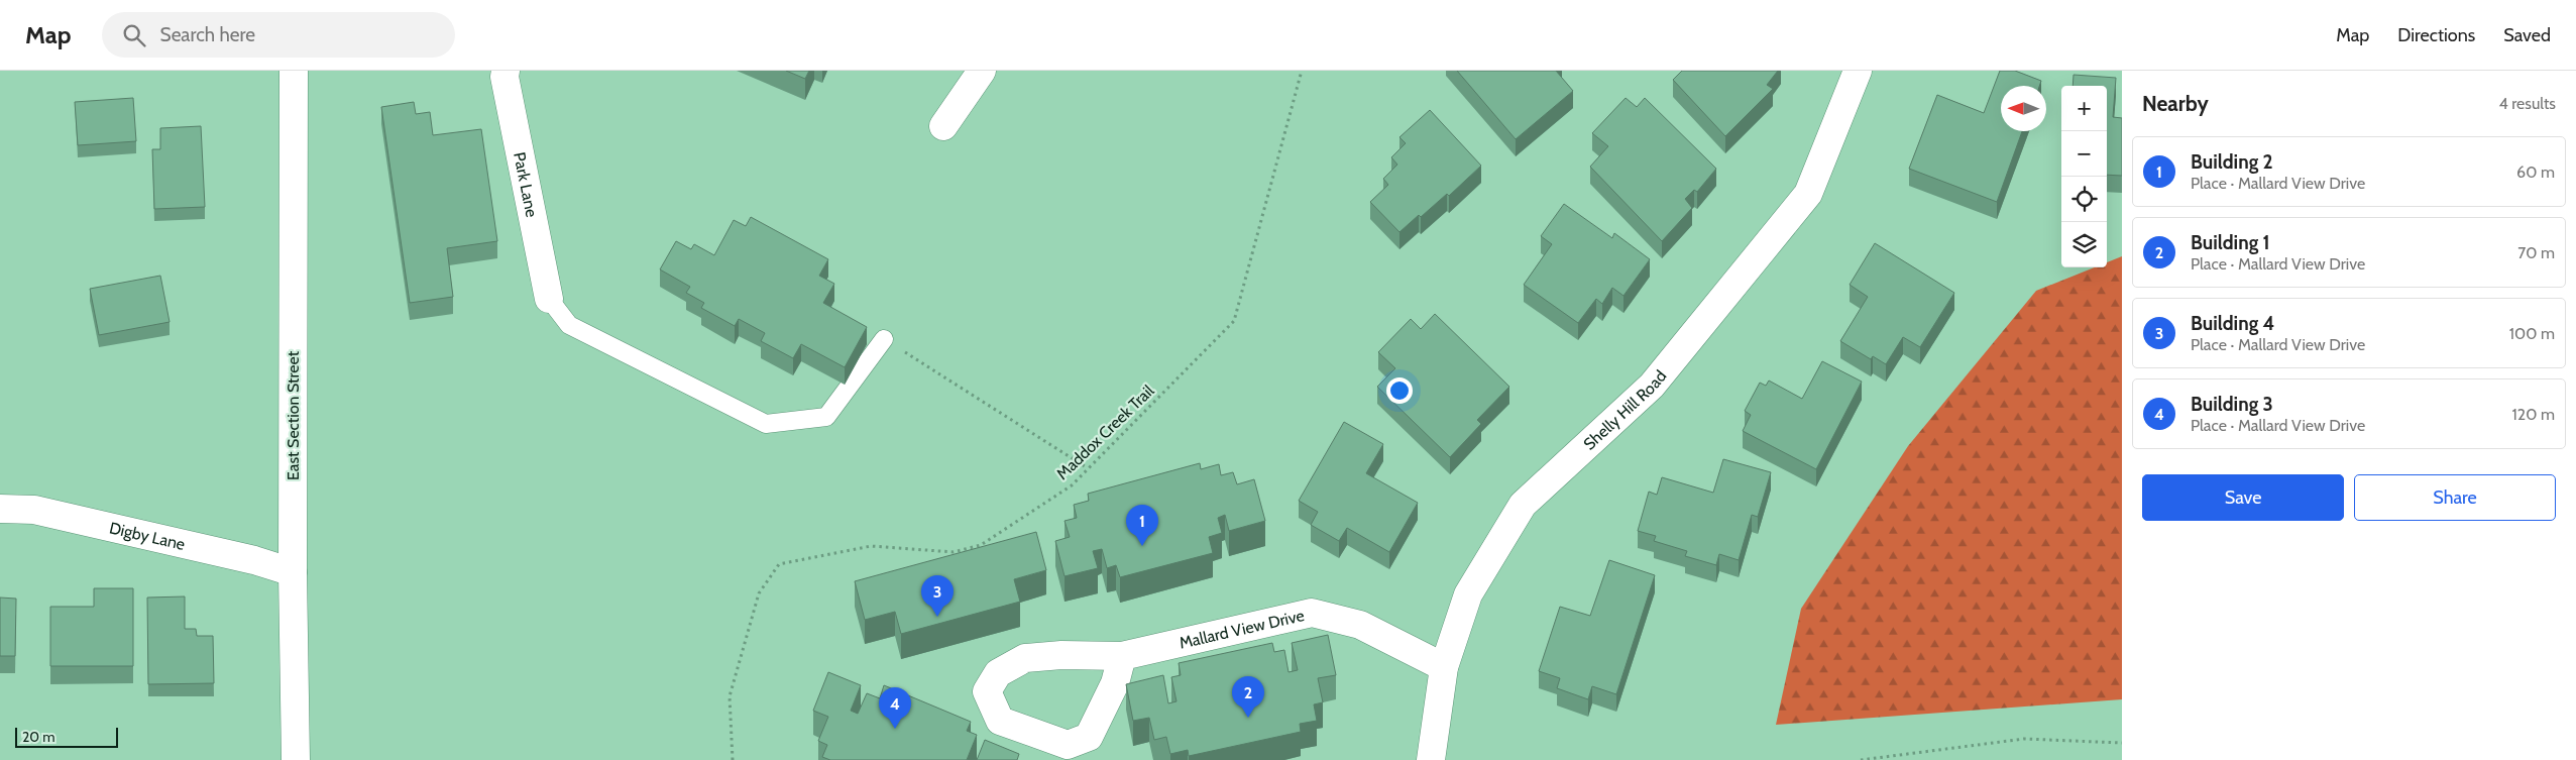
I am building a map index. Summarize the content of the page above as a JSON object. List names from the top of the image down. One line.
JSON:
{"streets":{"street":["Park Lane","Shelly Hill Road","East Section Street","Digby Lane","Mallard View Drive"],"path":["Maddox Creek Trail"]},"crossings":[["Shelly Hill Road","Mallard View Drive"],["East Section Street","Digby Lane"]],"scale_bar":"20 m","north":"left","page":{"header":"Map","search":"Search here","nav":["Map","Directions","Saved"],"heading":["Nearby","4 results"],"map_buttons":["+","−"],"list":[{"mark":"1","name":"Building 2","note":"Place · Mallard View Drive","value":"60 m"},{"mark":"2","name":"Building 1","note":"Place · Mallard View Drive","value":"70 m"},{"mark":"3","name":"Building 4","note":"Place · Mallard View Drive","value":"100 m"},{"mark":"4","name":"Building 3","note":"Place · Mallard View Drive","value":"120 m"}],"buttons":["Save","Share"],"pins":["1","3","2","4"],"scale":"20 m"}}
